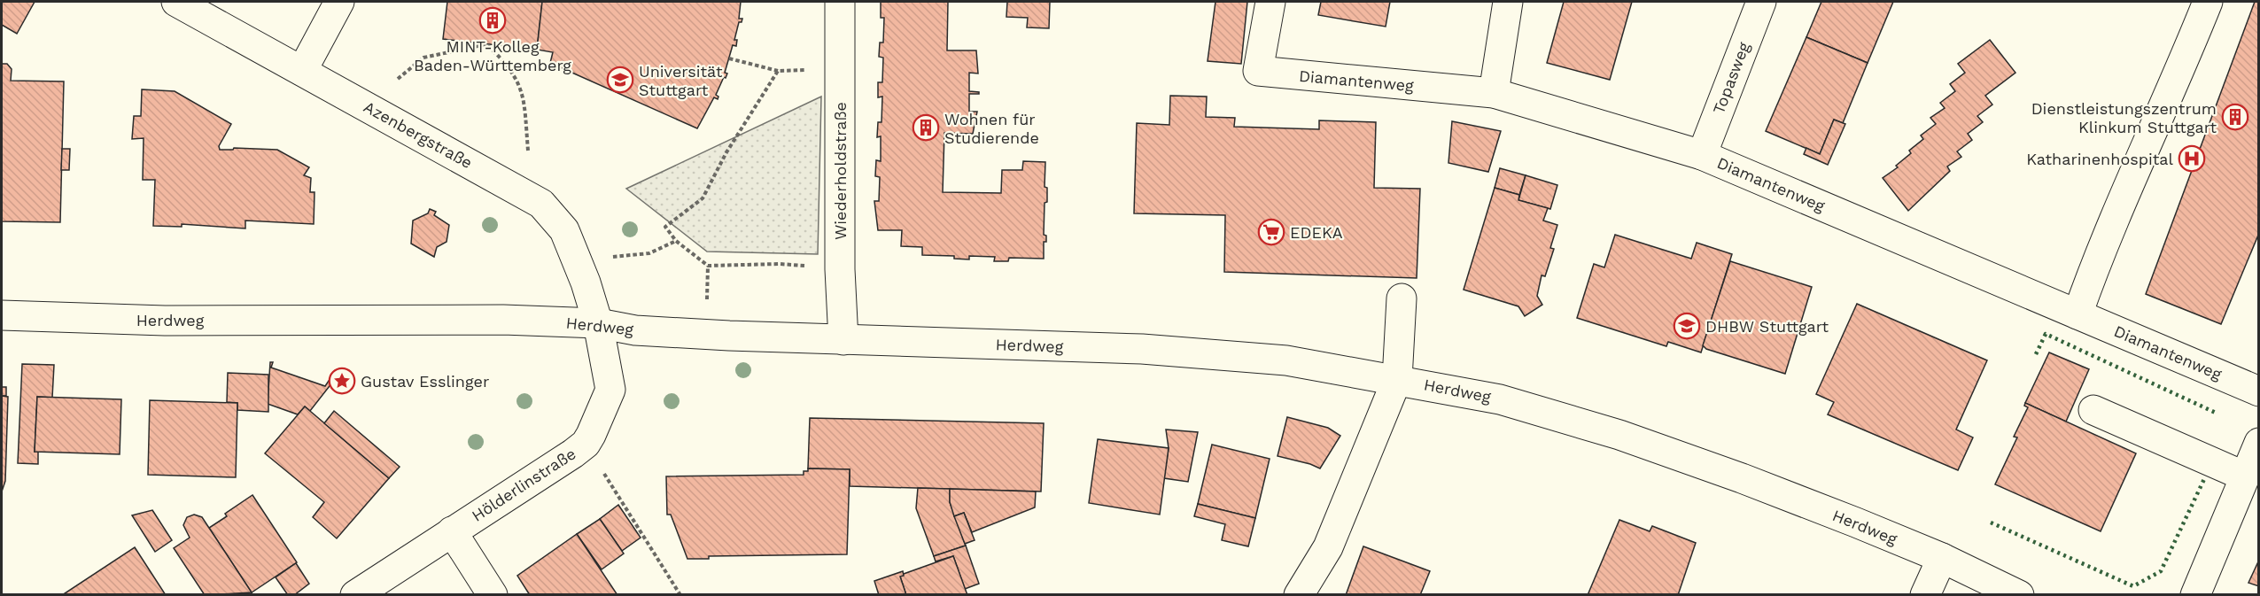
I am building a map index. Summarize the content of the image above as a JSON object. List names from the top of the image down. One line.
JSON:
{"streets":{"street":["Topasweg","Diamantenweg","Azenbergstraße","Wiederholdstraße","Herdweg","Hölderlinstraße"]},"crossings":[["Topasweg","Diamantenweg"],["Azenbergstraße","Herdweg"],["Azenbergstraße","Hölderlinstraße"],["Wiederholdstraße","Herdweg"],["Herdweg","Hölderlinstraße"]],"places":{"building":["MINT-Kolleg Baden-Württemberg","Dienstleistungszentrum Klinkum Stuttgart","Wohnen für Studierende"],"school or university":["Universität Stuttgart","DHBW Stuttgart"],"hospital":["Katharinenhospital"],"supermarket":["EDEKA"],"place":["Gustav Esslinger"]}}
